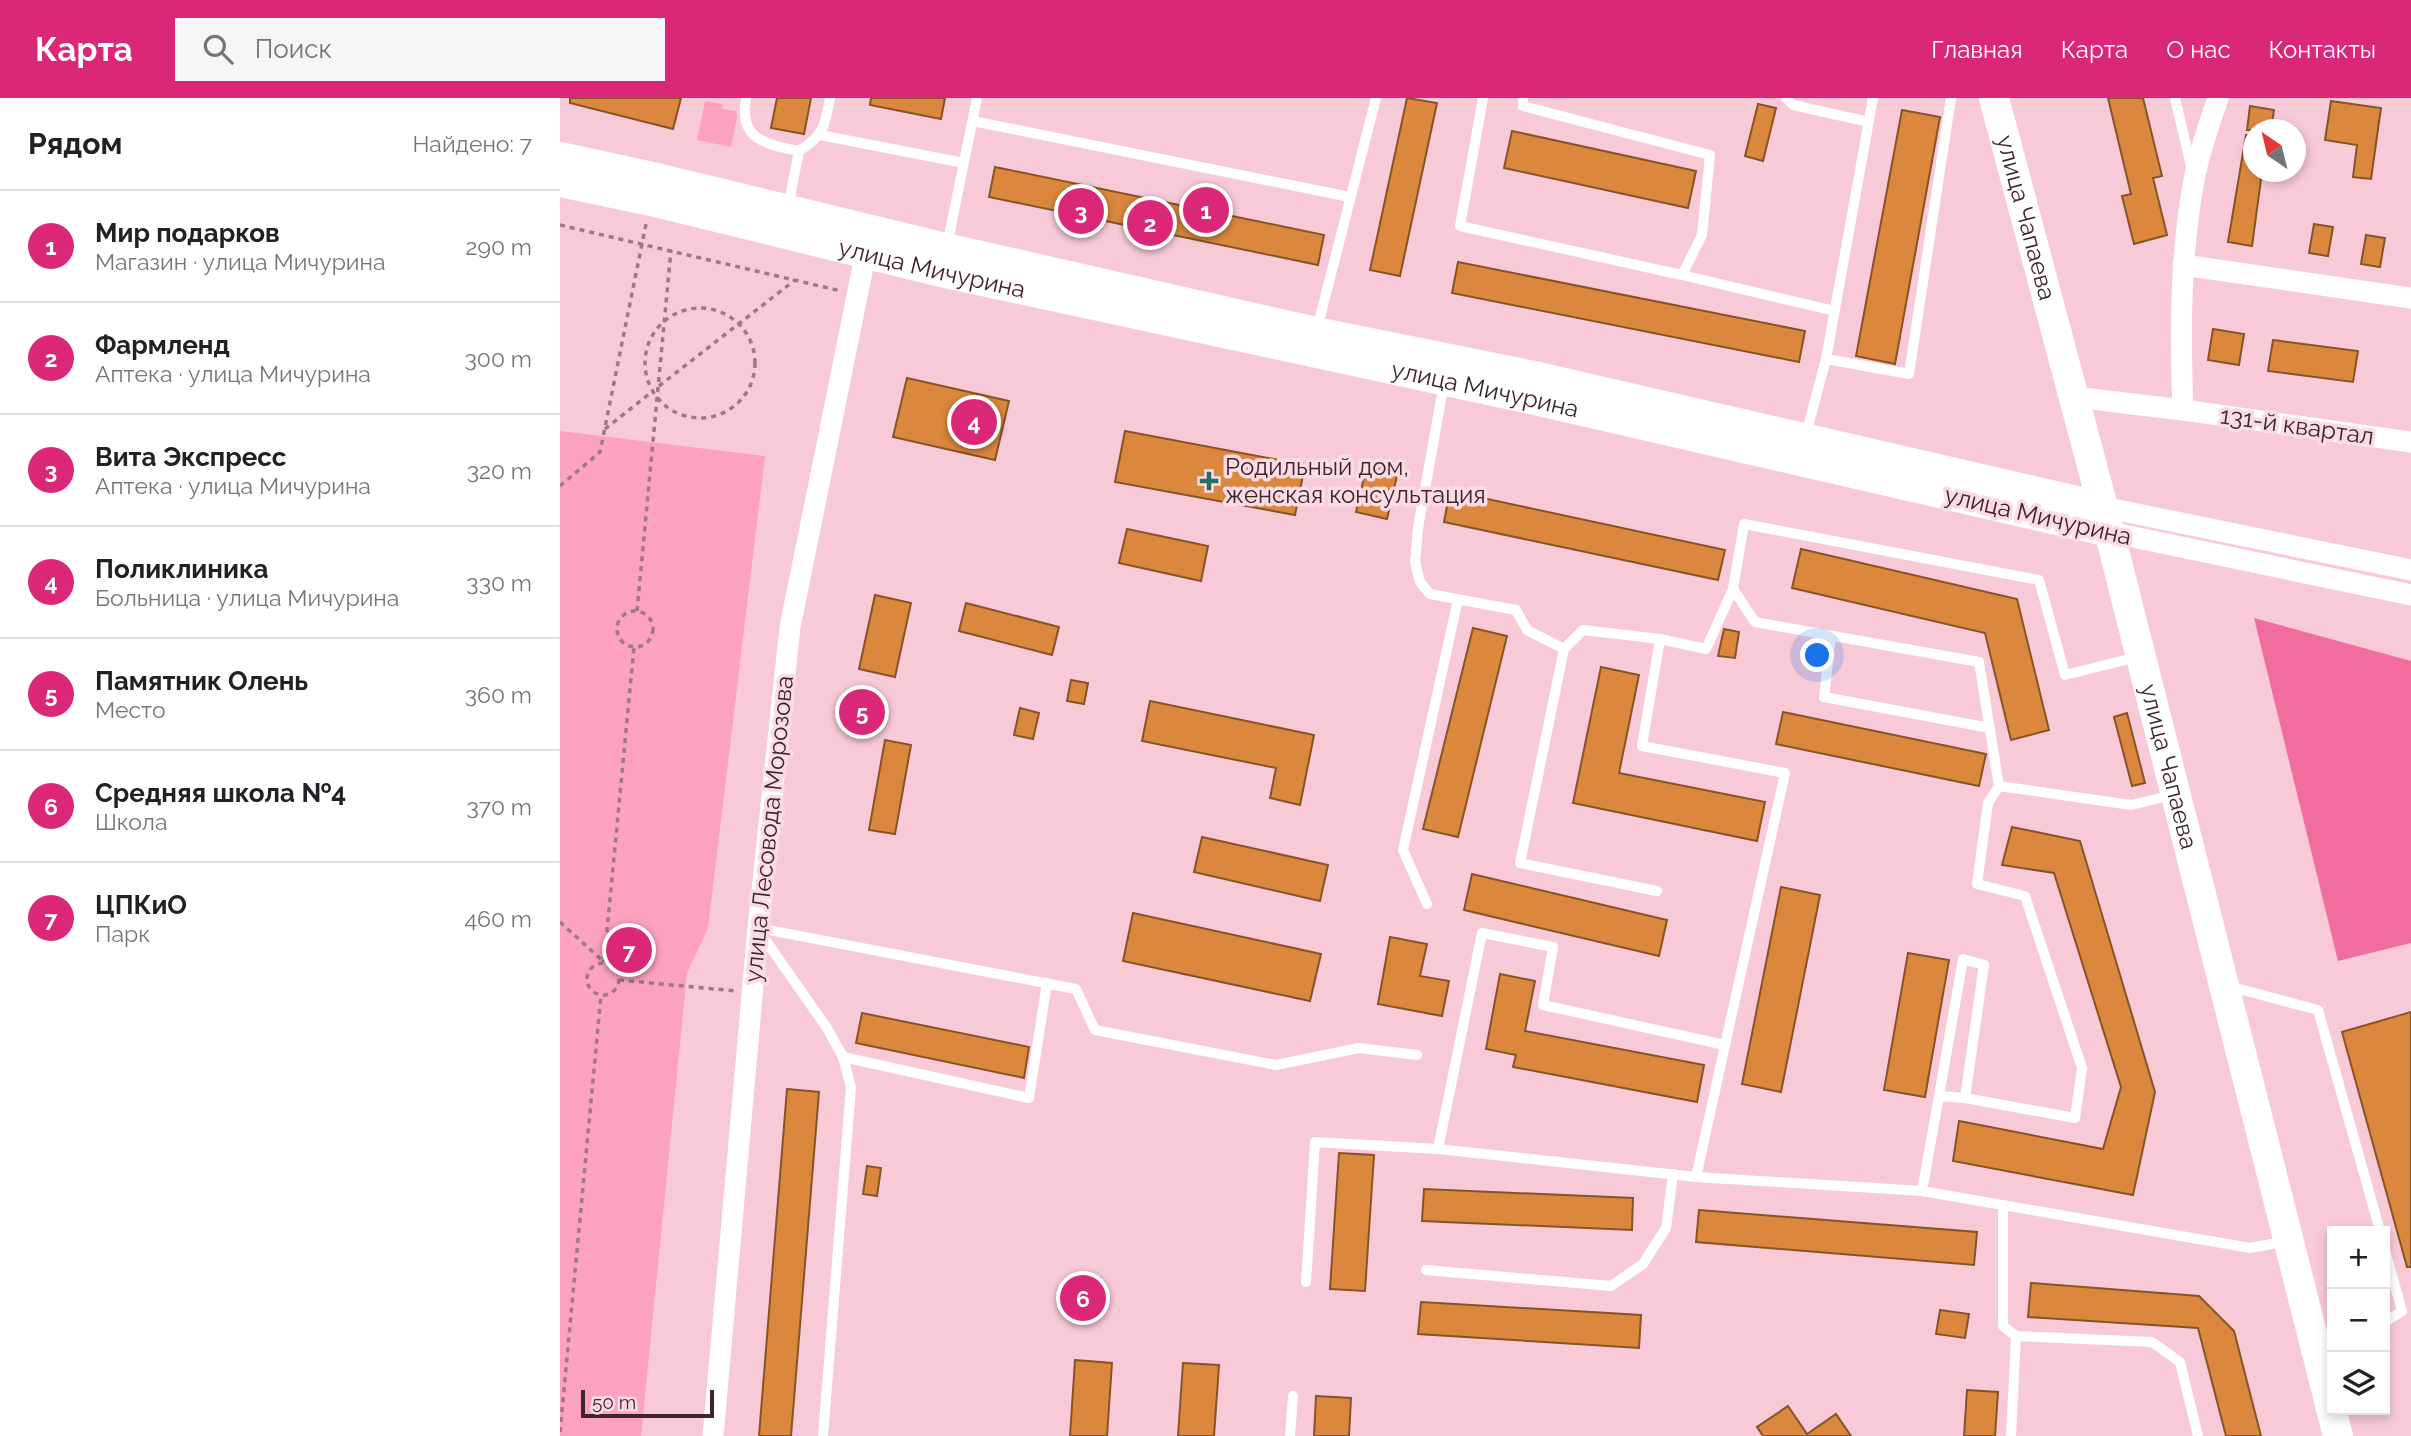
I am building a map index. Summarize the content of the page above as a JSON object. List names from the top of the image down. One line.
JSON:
{"streets":{"street":["улица Чапаева","улица Мичурина","131-й квартал","улица Лесовода Морозова"]},"crossings":[["улица Чапаева","улица Мичурина"],["улица Чапаева","131-й квартал"],["улица Мичурина","улица Лесовода Морозова"]],"places":{"health":["Родильный дом, женская консультация"]},"scale_bar":"50 m","north":"top left","page":{"header":"Карта","search":"Поиск","nav":["Главная","Карта","О нас","Контакты"],"heading":["Рядом","Найдено: 7"],"pins":["1","3","2","4","5","7","6"],"list":[{"mark":"1","name":"Мир подарков","note":"Магазин · улица Мичурина","value":"290 m"},{"mark":"2","name":"Фармленд","note":"Аптека · улица Мичурина","value":"300 m"},{"mark":"3","name":"Вита Экспресс","note":"Аптека · улица Мичурина","value":"320 m"},{"mark":"4","name":"Поликлиника","note":"Больница · улица Мичурина","value":"330 m"},{"mark":"5","name":"Памятник Олень","note":"Место","value":"360 m"},{"mark":"6","name":"Средняя школа №4","note":"Школа","value":"370 m"},{"mark":"7","name":"ЦПКиО","note":"Парк","value":"460 m"}],"map_buttons":["+","−"],"scale":"50 m"}}
